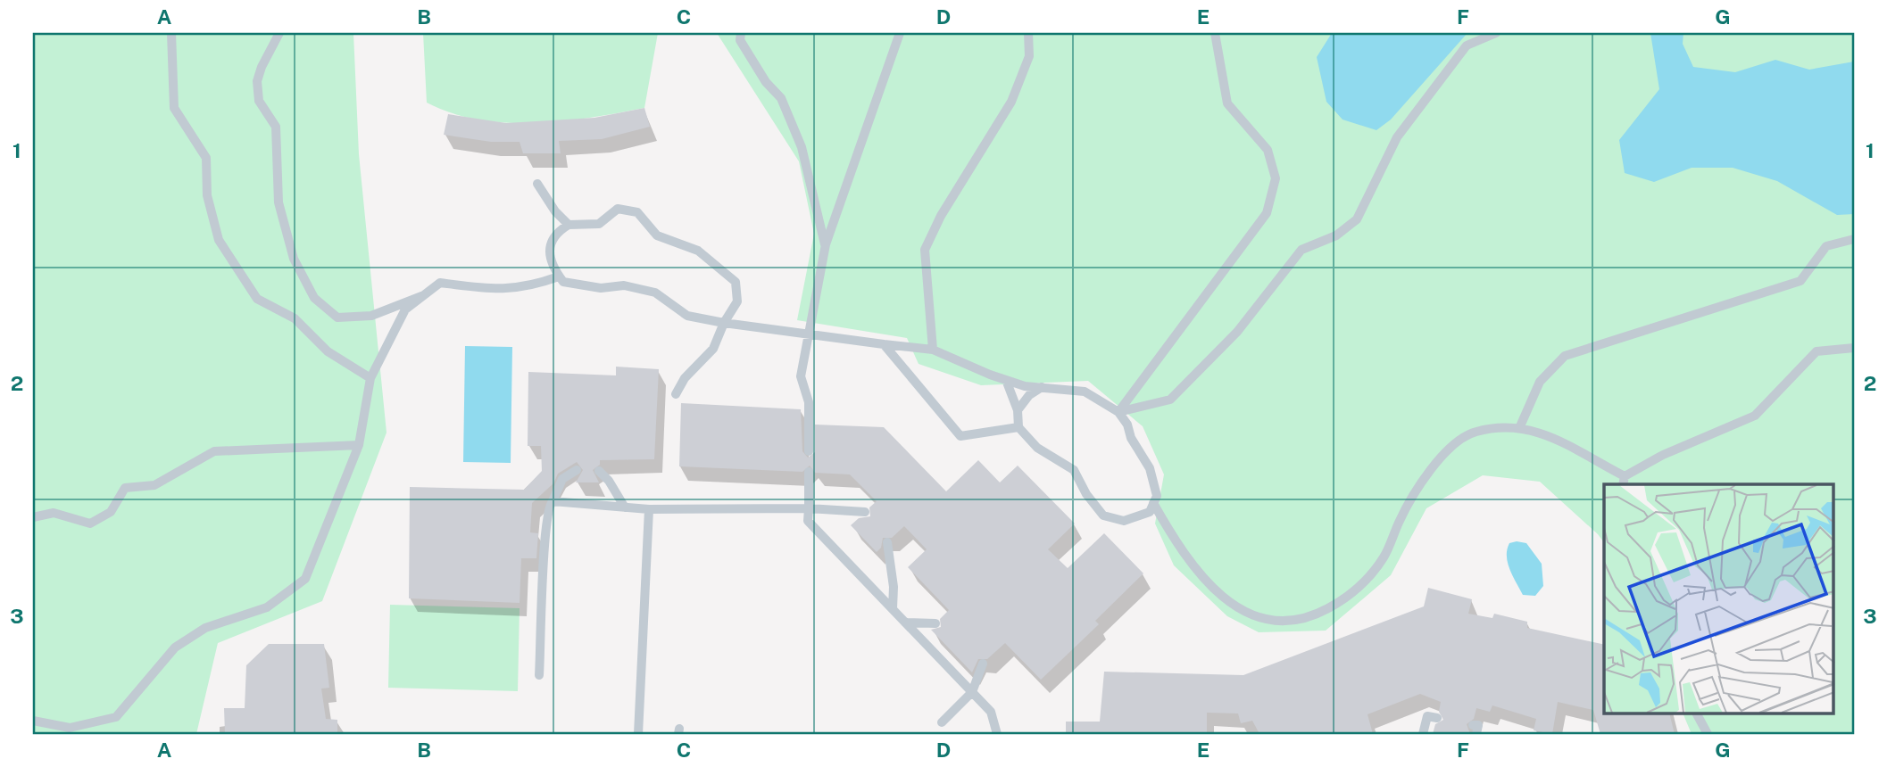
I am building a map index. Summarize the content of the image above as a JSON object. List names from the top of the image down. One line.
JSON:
{"grid":{"columns":["A","B","C","D","E","F","G"],"rows":["1","2","3"]}}
